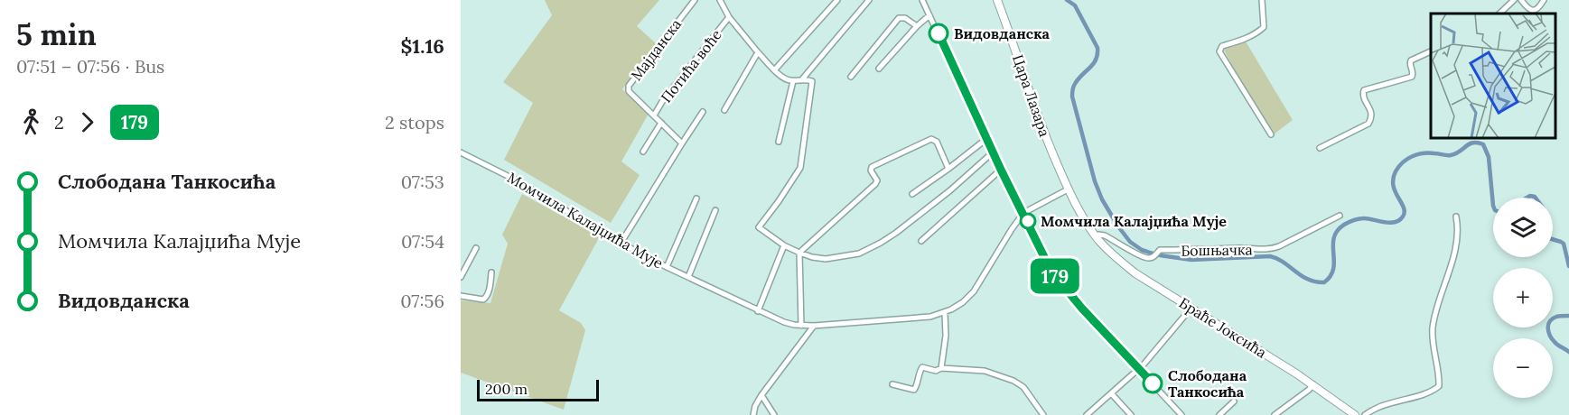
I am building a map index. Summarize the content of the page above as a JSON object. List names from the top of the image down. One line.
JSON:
{"streets":{"main road":["Цара Лазара","Браће Јоксића"],"street":["Мајданска","Потића воће","Момчила Калајџића Мује","Бошњачка"]},"crossings":[["Мајданска","Потића воће"],["Цара Лазара","Момчила Калајџића Мује"],["Цара Лазара","Бошњачка"],["Цара Лазара","Браће Јоксића"],["Бошњачка","Браће Јоксића"]],"places":["Видовданска","Момчила Калајџића Мује","Слободана Танкосића"],"lines":["bus line 179"],"scale_bar":"200 m","page":{"heading":["5 min","07:51 – 07:56 · Bus","$1.16"],"on_map":"179","legs":["2","179","2 stops"],"list":[{"name":"Слободана Танкосића","value":"07:53"},{"name":"Момчила Калајџића Мује","value":"07:54"},{"name":"Видовданска","value":"07:56"}],"map_buttons":["+","−"],"scale":"200 m"}}
